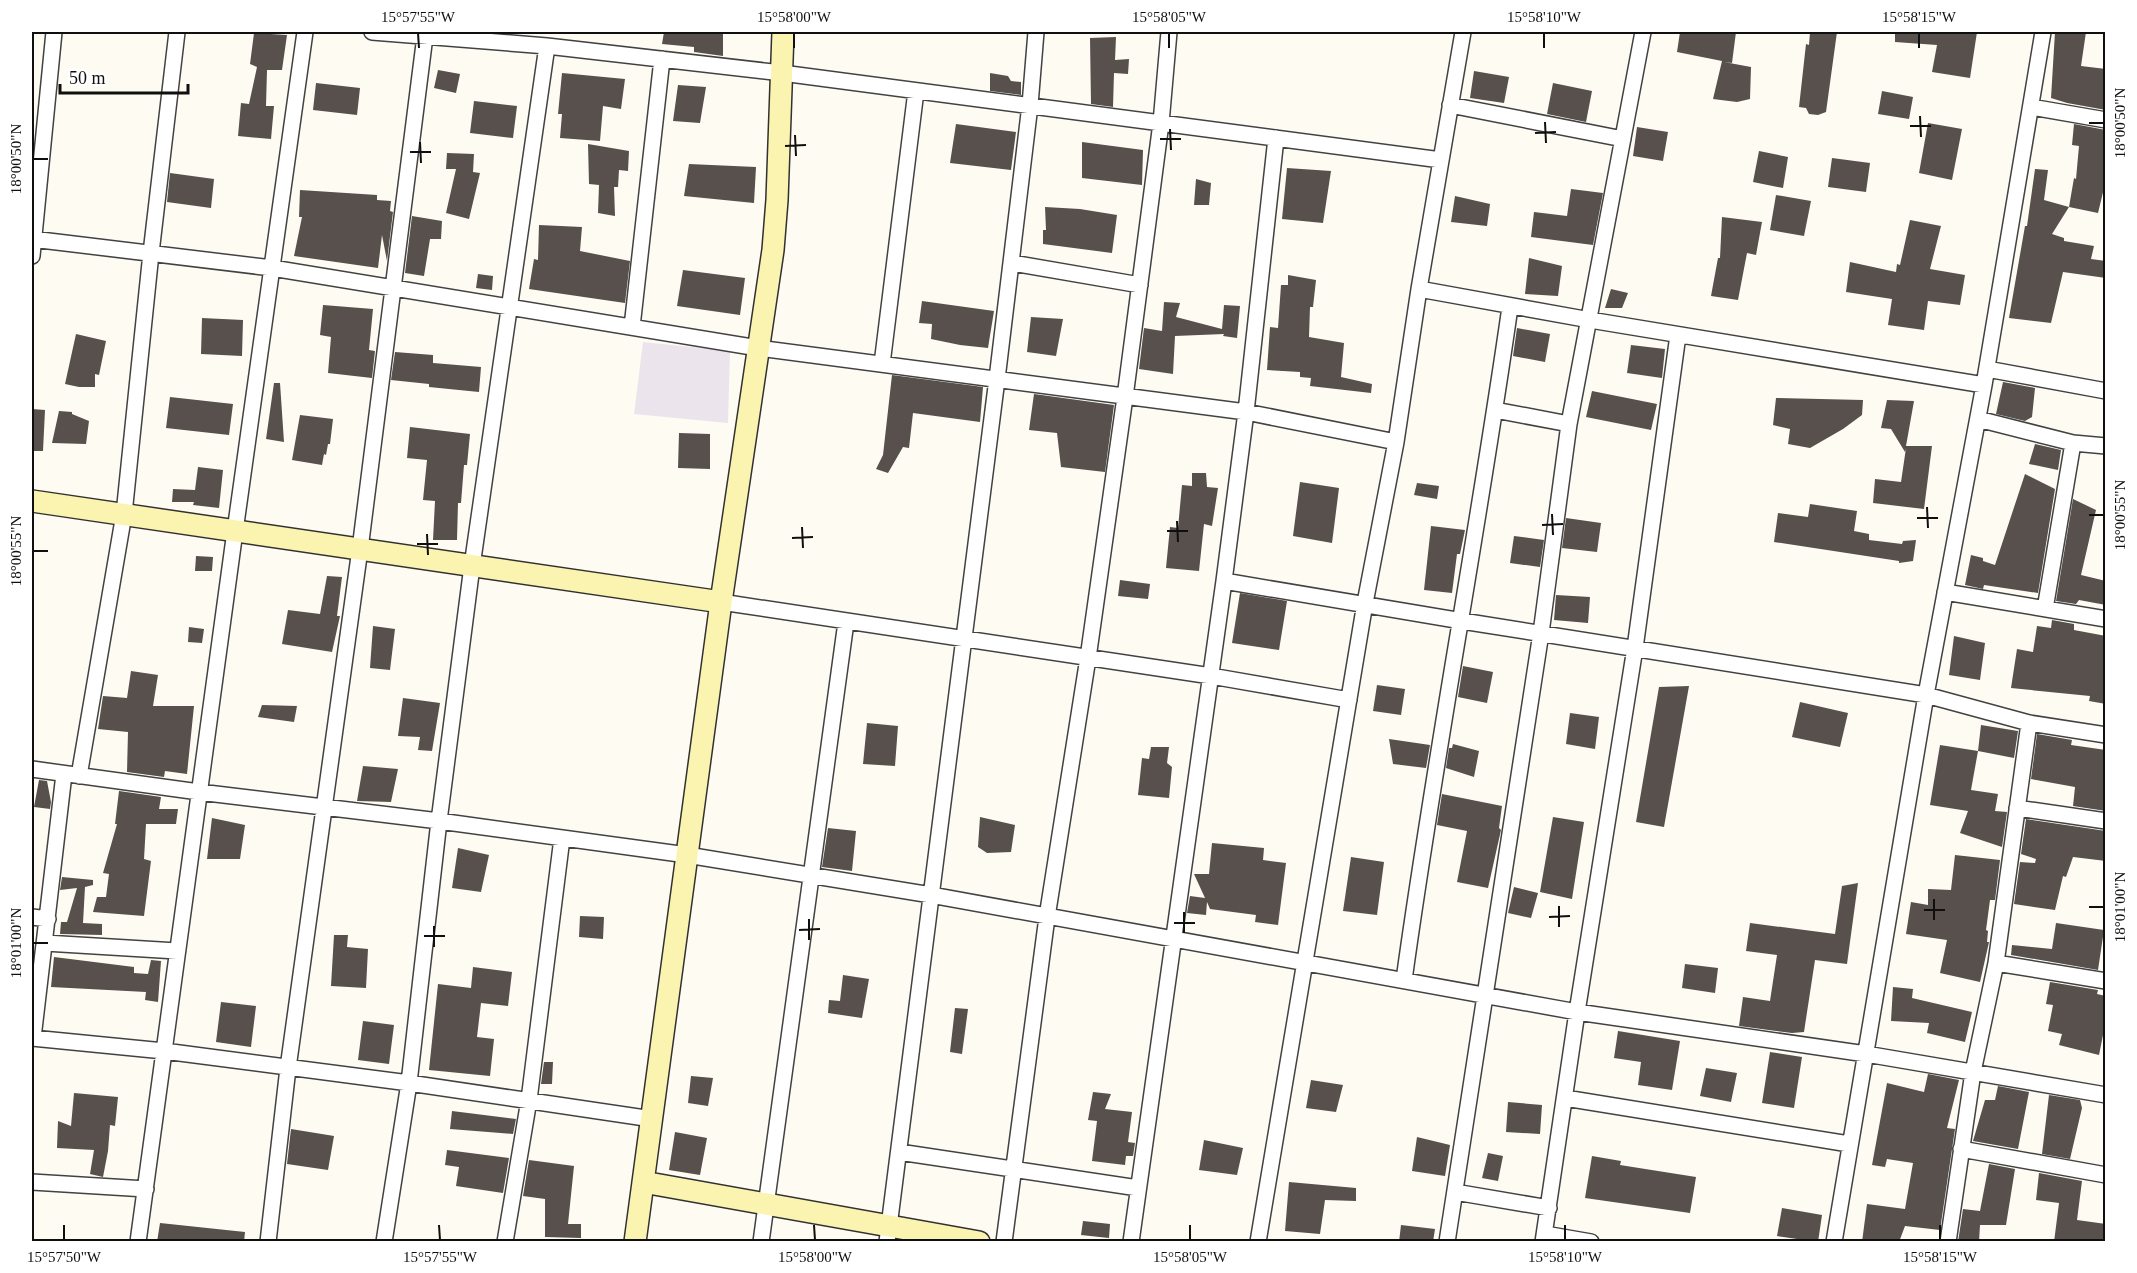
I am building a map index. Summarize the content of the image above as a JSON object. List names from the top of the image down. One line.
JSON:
{"scale_bar":"50 m","coordinates":["15°57'55\"W","15°58'00\"W","15°58'05\"W","15°58'10\"W","15°58'15\"W","18°00'50\"N","18°00'55\"N","18°01'00\"N","15°57'50\"W"]}
